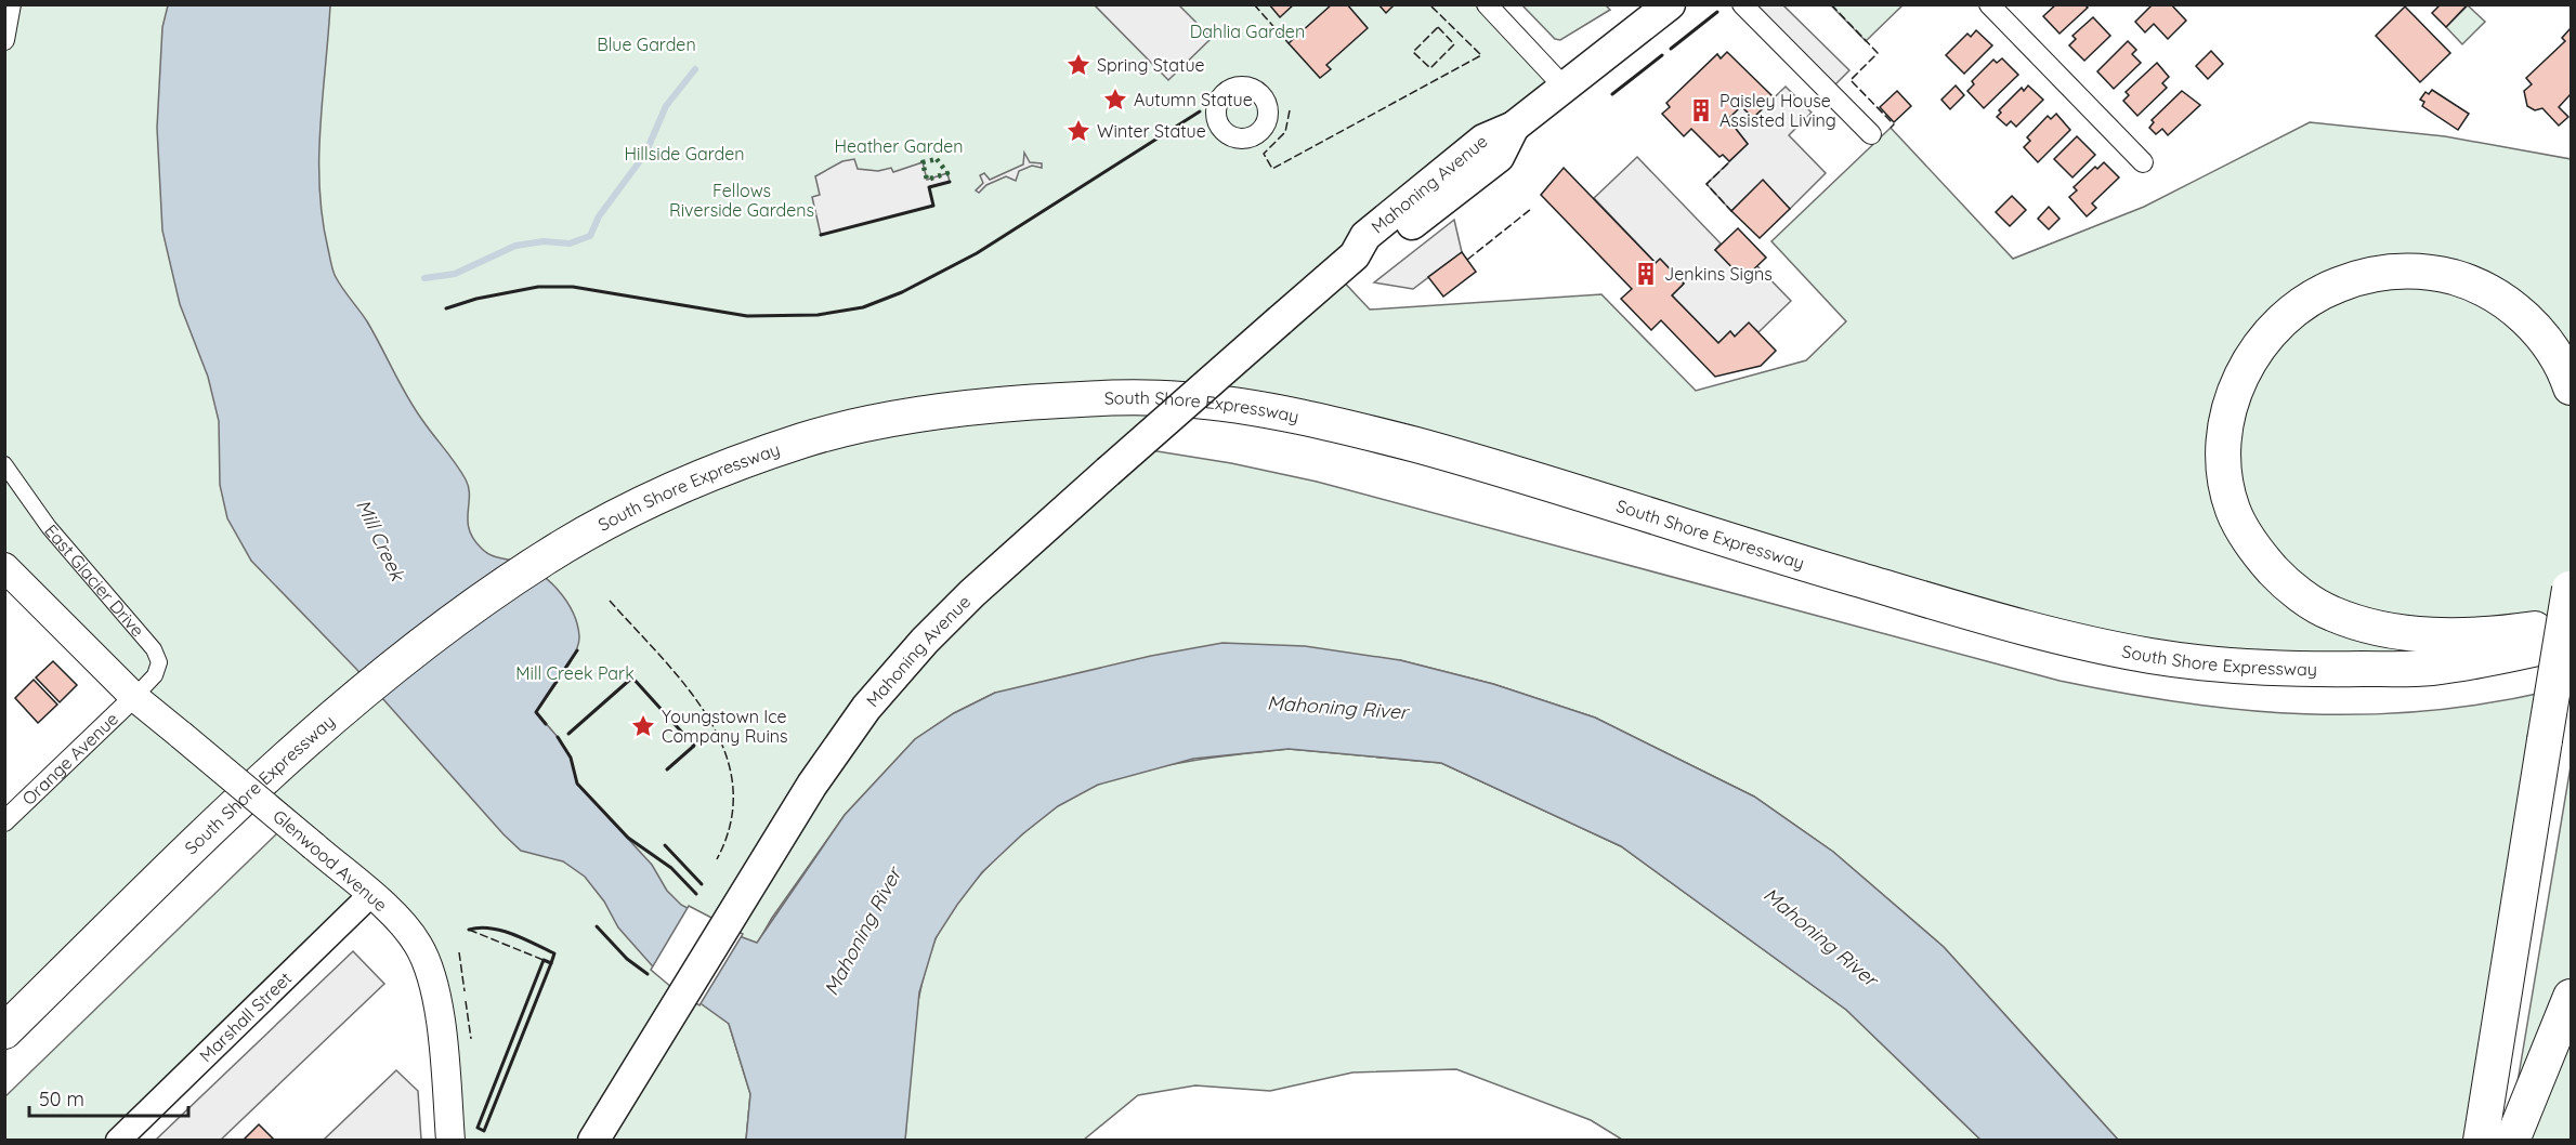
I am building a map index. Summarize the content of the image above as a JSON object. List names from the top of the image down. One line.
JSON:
{"streets":{"highway":["South Shore Expressway"],"main road":["Mahoning Avenue","Glenwood Avenue"],"street":["East Glacier Drive","Orange Avenue","Marshall Street"]},"crossings":[["East Glacier Drive","Orange Avenue"],["East Glacier Drive","Glenwood Avenue"],["Orange Avenue","Glenwood Avenue"],["Glenwood Avenue","Marshall Street"]],"water":["Mill Creek","Mahoning River"],"parks":["Dahlia Garden","Blue Garden","Heather Garden","Hillside Garden","Fellows Riverside Gardens","Mill Creek Park"],"places":{"place":["Spring Statue","Autumn Statue","Winter Statue","Youngstown Ice Company Ruins"],"building":["Paisley House Assisted Living","Jenkins Signs"]},"scale_bar":"50 m"}
